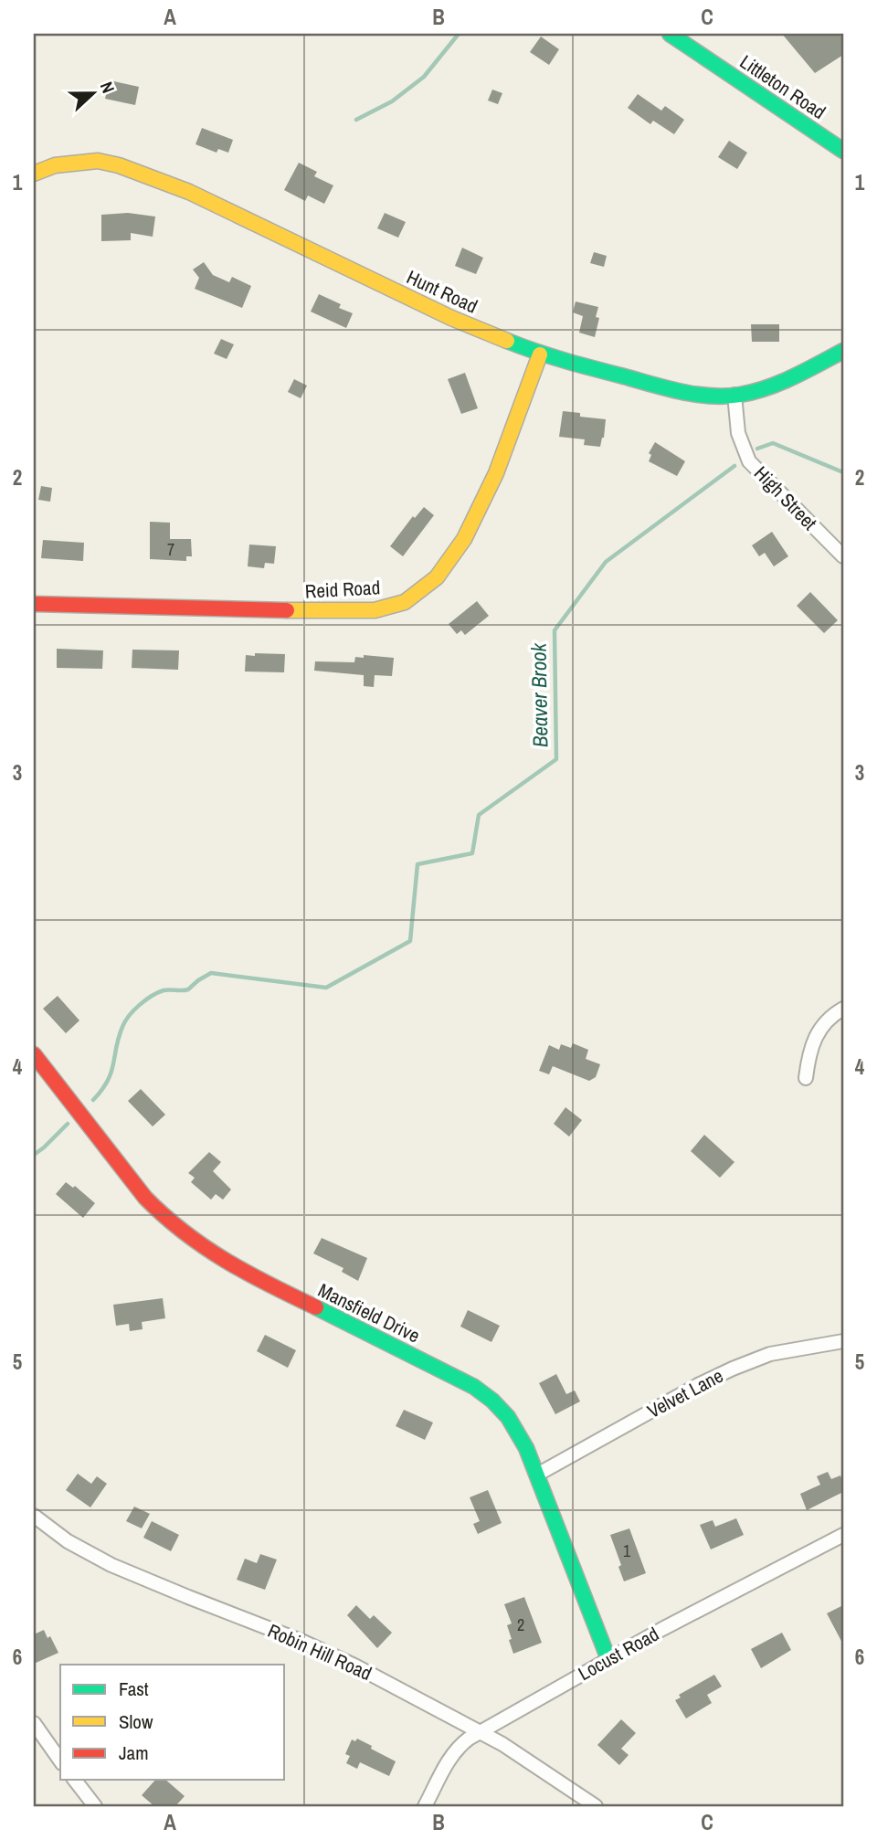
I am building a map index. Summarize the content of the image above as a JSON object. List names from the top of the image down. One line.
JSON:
{"streets":{"street":["Littleton Road","Hunt Road","High Street","Reid Road","Mansfield Drive","Velvet Lane","Robin Hill Road","Locust Road"]},"crossings":[["Hunt Road","High Street"],["Hunt Road","Reid Road"],["Mansfield Drive","Velvet Lane"],["Mansfield Drive","Locust Road"],["Robin Hill Road","Locust Road"]],"water":["Beaver Brook"],"house_numbers":["7","1","2"],"legend":["Fast","Slow","Jam"],"north":"right","grid":{"columns":["A","B","C"],"rows":["1","2","3","4","5","6"]}}
